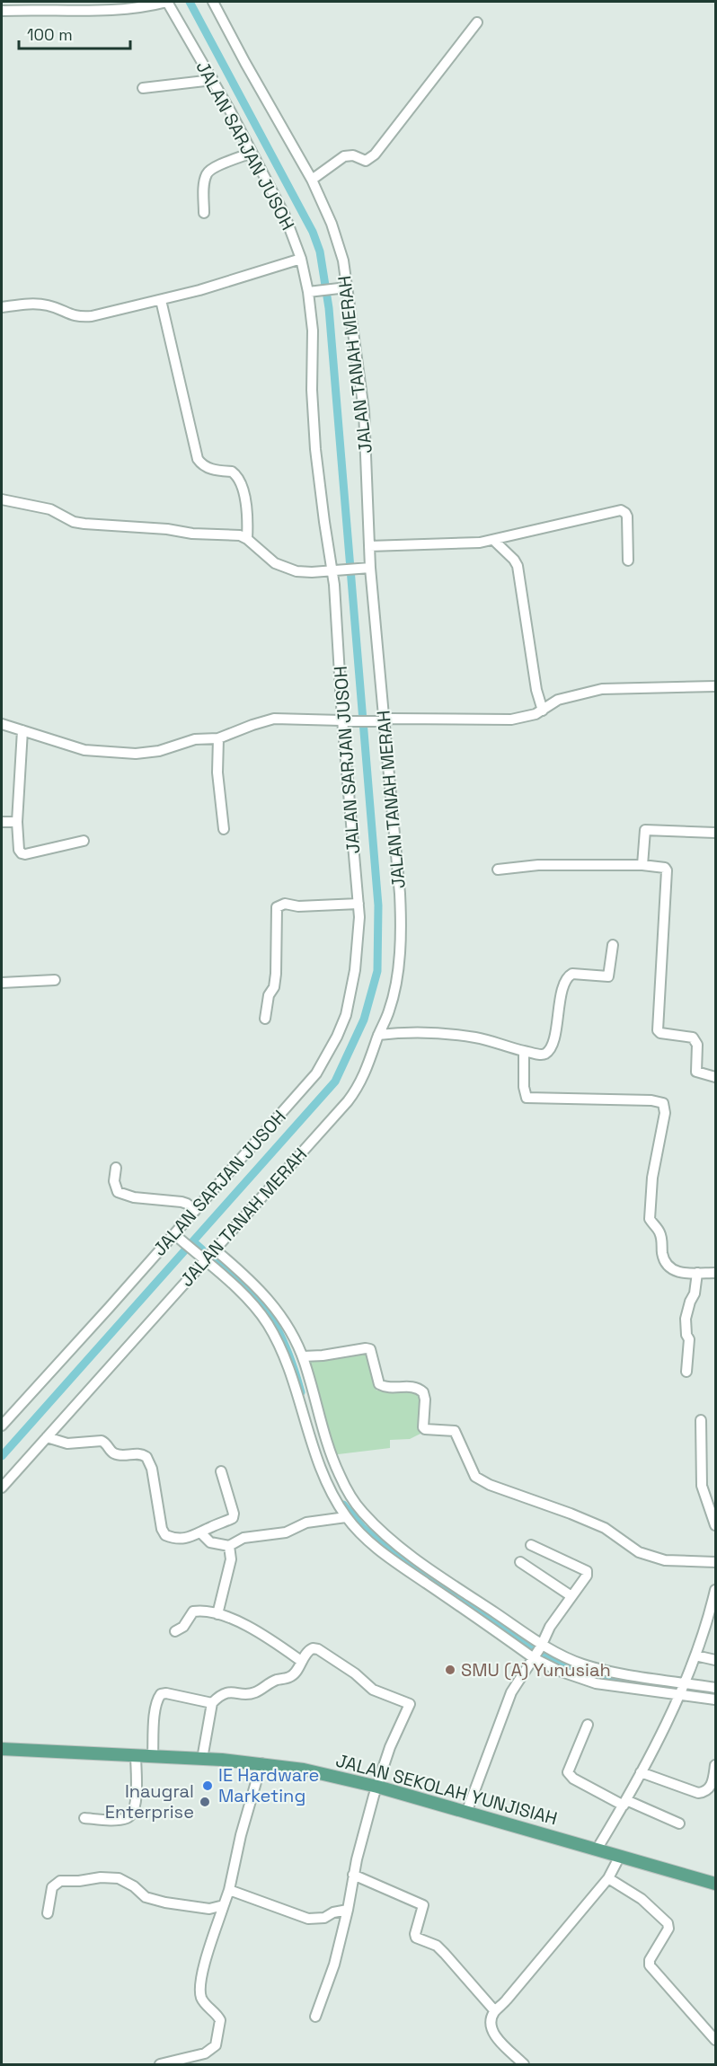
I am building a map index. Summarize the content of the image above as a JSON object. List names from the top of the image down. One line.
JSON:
{"streets":{"main road":["JALAN SEKOLAH YUNJISIAH"],"street":["JALAN SARJAN JUSOH","JALAN TANAH MERAH"]},"places":["SMU (A) Yunusiah","IE Hardware Marketing","Inaugral Enterprise"],"scale_bar":"100 m"}
